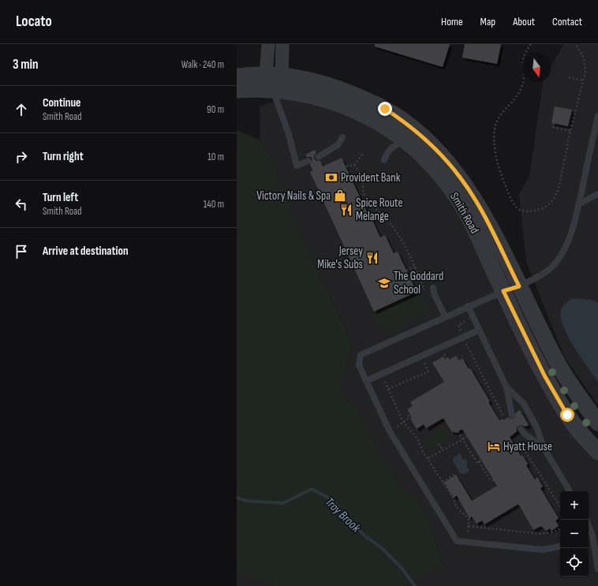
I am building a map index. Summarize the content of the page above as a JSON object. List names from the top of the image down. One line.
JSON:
{"streets":{"street":["Smith Road"]},"water":["Troy Brook"],"places":{"bank":["Provident Bank"],"shop":["Victory Nails & Spa"],"restaurant":["Spice Route Melange","Jersey Mike's Subs"],"school or university":["The Goddard School"],"hotel":["Hyatt House"]},"north":"bottom","page":{"header":"Locato","nav":["Home","Map","About","Contact"],"heading":["3 min","Walk · 240 m"],"list":[["Continue","Smith Road","90 m"],["Turn right","10 m"],["Turn left","Smith Road","140 m"],"Arrive at destination"],"map_buttons":["+","−"]}}
